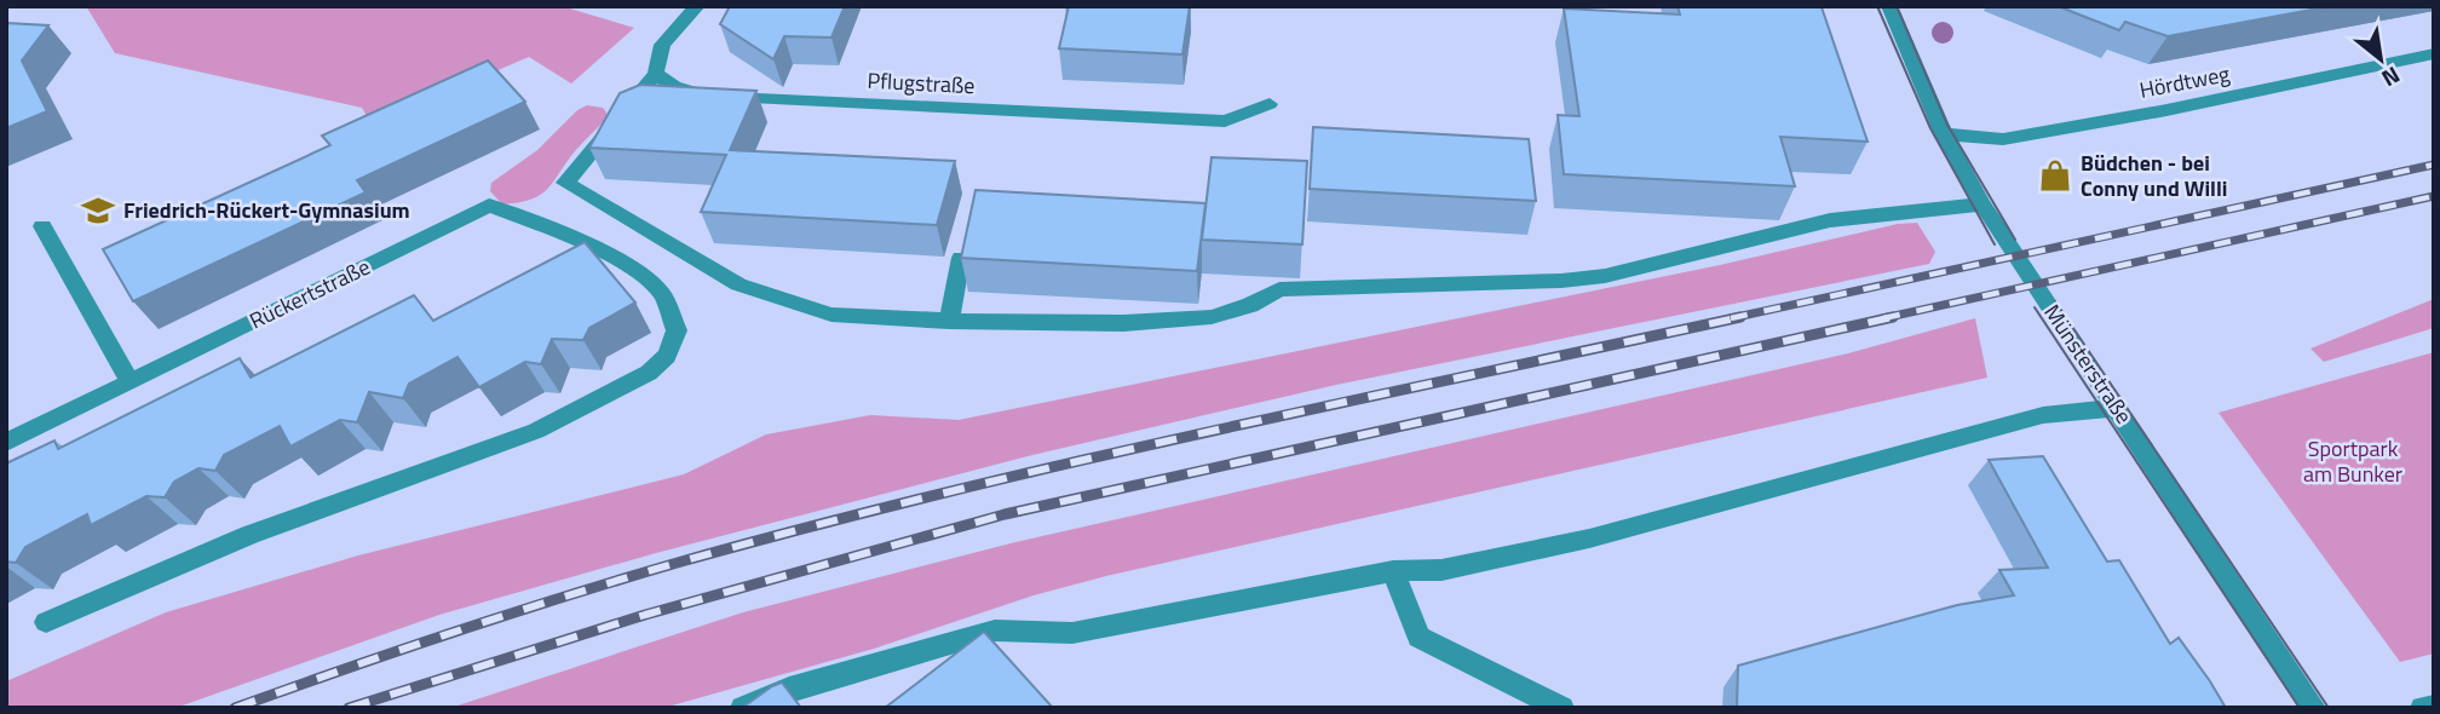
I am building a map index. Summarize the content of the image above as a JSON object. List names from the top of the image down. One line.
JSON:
{"streets":{"street":["Hördtweg","Pflugstraße","Rückertstraße","Münsterstraße"]},"crossings":[["Hördtweg","Münsterstraße"]],"parks":["Sportpark am Bunker"],"places":{"shop":["Büdchen - bei Conny und Willi"],"school or university":["Friedrich-Rückert-Gymnasium"]},"north":"bottom right"}
